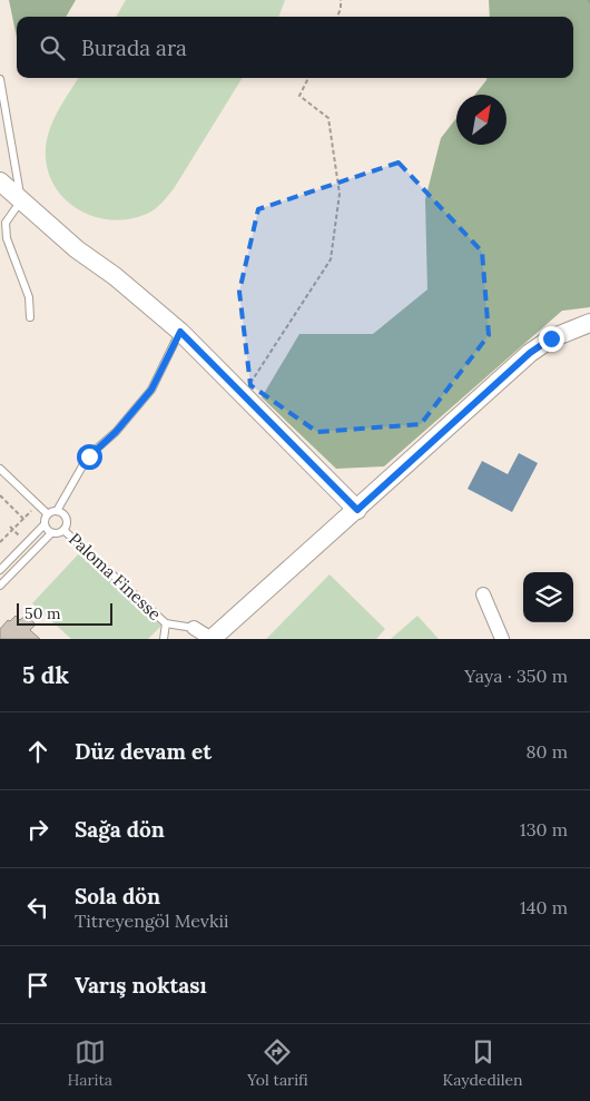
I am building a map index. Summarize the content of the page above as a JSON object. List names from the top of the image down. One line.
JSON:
{"streets":{"lane":["Paloma Finesse"]},"scale_bar":"50 m","north":"top right","page":{"search":"Burada ara","scale":"50 m","heading":["5 dk","Yaya · 350 m"],"list":[["Düz devam et","80 m"],["Sağa dön","130 m"],["Sola dön","Titreyengöl Mevkii","140 m"],"Varış noktası"],"nav":["Harita","Yol tarifi","Kaydedilen"]}}
